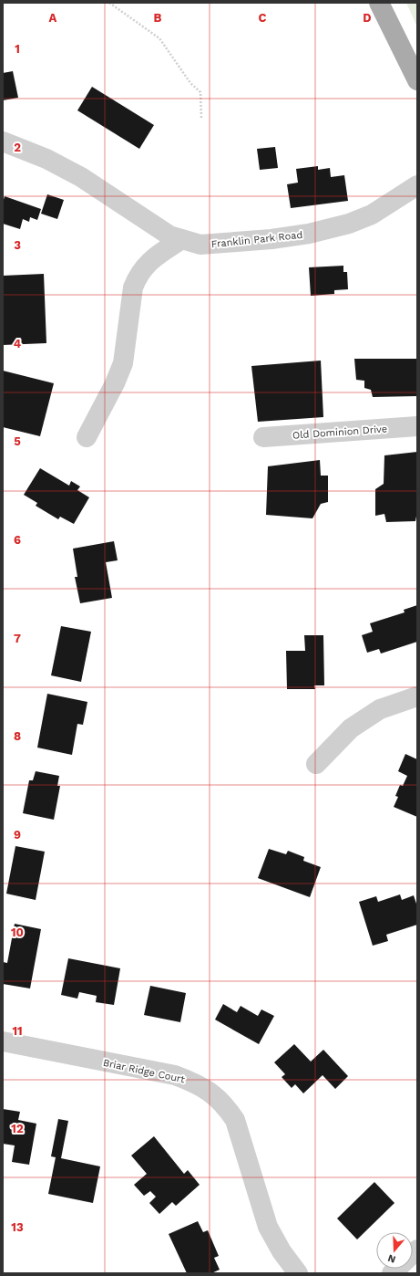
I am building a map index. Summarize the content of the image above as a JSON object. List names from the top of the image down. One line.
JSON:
{"streets":{"street":["Franklin Park Road","Old Dominion Drive","Briar Ridge Court"]},"north":"bottom","grid":{"columns":["A","B","C","D"],"rows":["1","2","3","4","5","6","7","8","9","10","11","12","13"]}}
